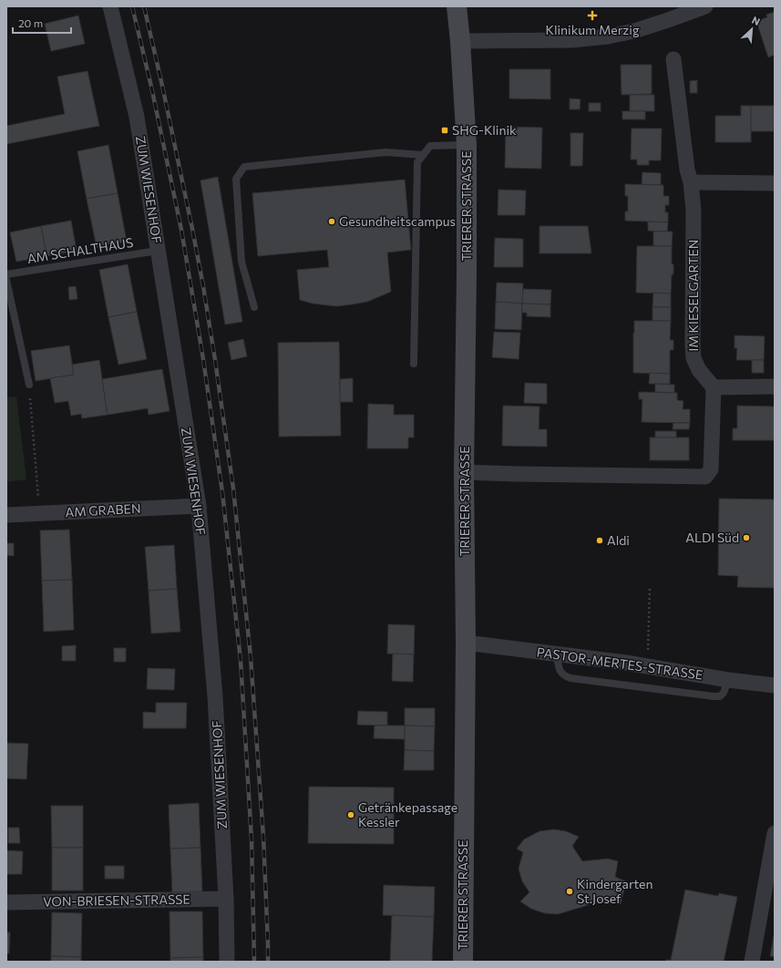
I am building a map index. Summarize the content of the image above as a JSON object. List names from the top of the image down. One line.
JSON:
{"streets":{"street":["ZUM WIESENHOF","TRIERER STRASSE","IM KIESELGARTEN","AM GRABEN","PASTOR-MERTES-STRASSE","VON-BRIESEN-STRASSE"],"lane":["AM SCHALTHAUS"]},"crossings":[["ZUM WIESENHOF","AM SCHALTHAUS"],["ZUM WIESENHOF","AM GRABEN"],["ZUM WIESENHOF","VON-BRIESEN-STRASSE"],["TRIERER STRASSE","PASTOR-MERTES-STRASSE"]],"places":{"health":["Klinikum Merzig"],"transit":["SHG-Klinik"],"other":["Gesundheitscampus","ALDI Süd","Aldi","Getränkepassage Kessler","Kindergarten St.Josef"]},"scale_bar":"20 m","north":"top right"}
